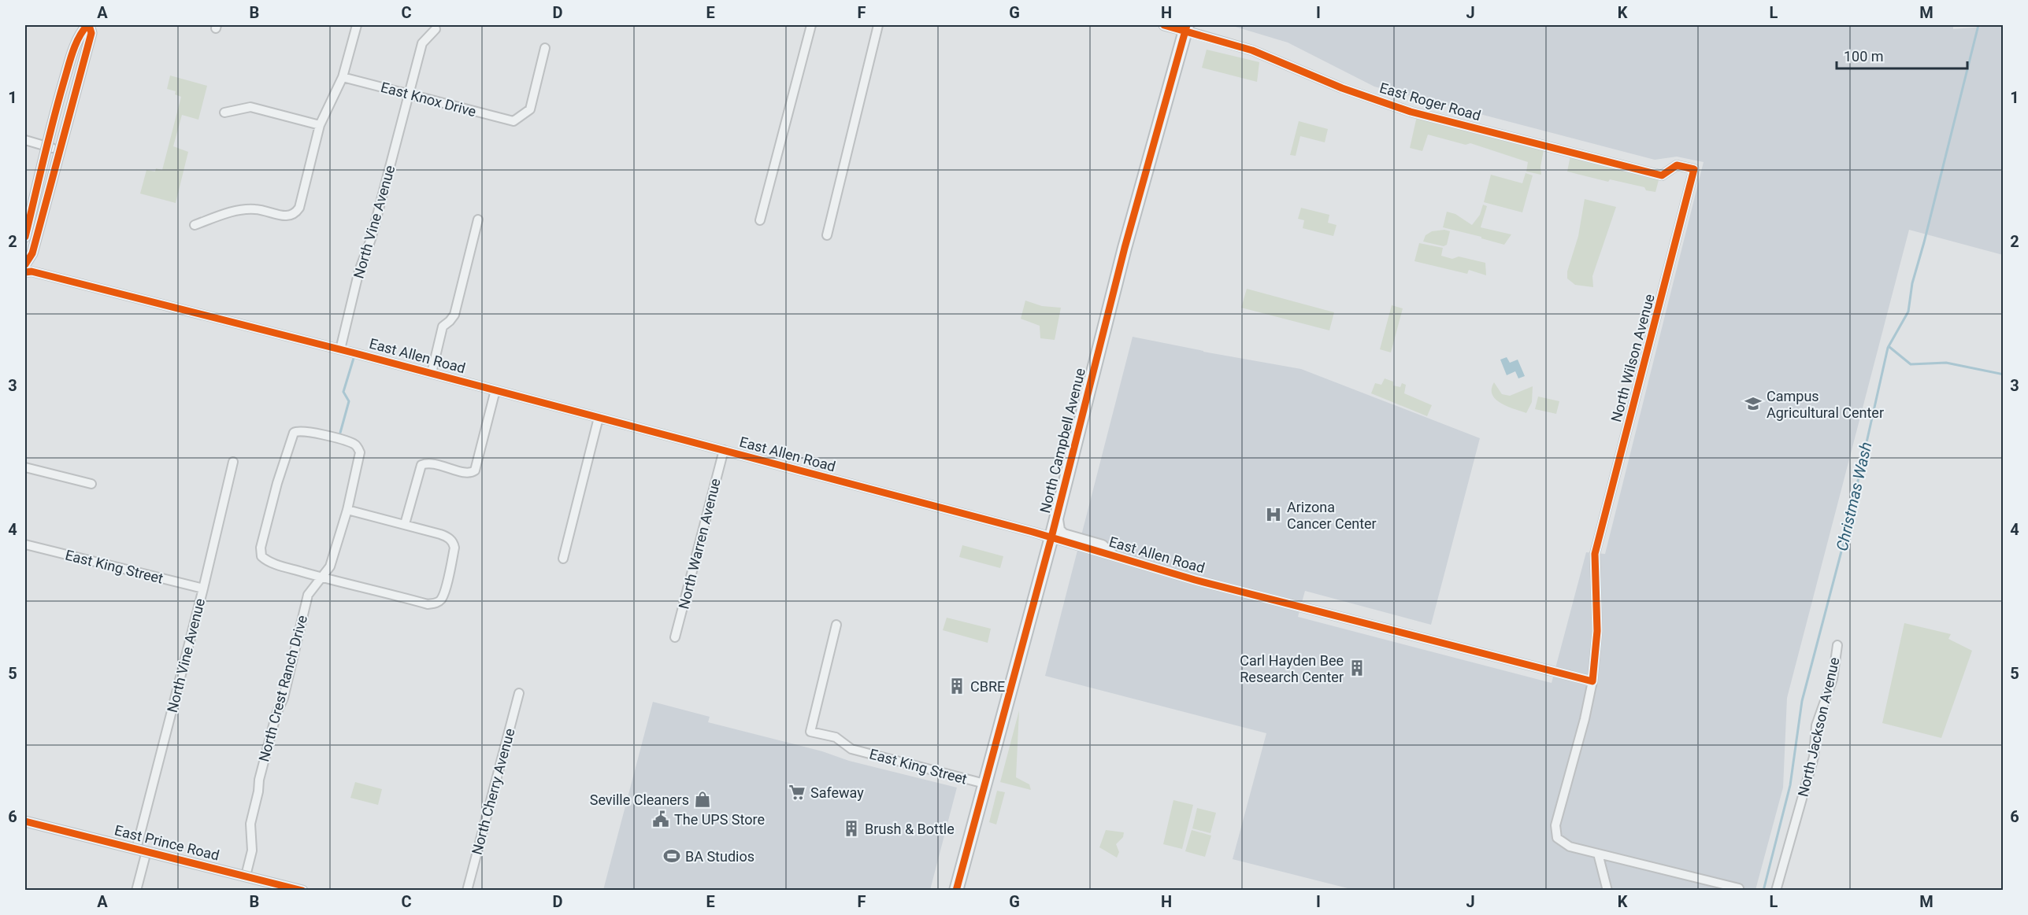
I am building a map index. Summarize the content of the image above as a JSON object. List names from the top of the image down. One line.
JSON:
{"streets":{"main road":["North Campbell Avenue"],"street":["East Knox Drive","East Roger Road","North Vine Avenue","East Allen Road","North Wilson Avenue","North Warren Avenue","East King Street","North Crest Ranch Drive","North Jackson Avenue","North Cherry Avenue","East Prince Road"]},"crossings":[["East Knox Drive","North Vine Avenue"],["East Roger Road","North Wilson Avenue"],["East Roger Road","North Campbell Avenue"],["North Vine Avenue","East Allen Road"],["North Vine Avenue","East King Street"],["North Vine Avenue","East Prince Road"],["East Allen Road","North Wilson Avenue"],["East Allen Road","North Campbell Avenue"],["East Allen Road","North Warren Avenue"],["North Campbell Avenue","East King Street"],["North Crest Ranch Drive","East Prince Road"]],"water":["Christmas Wash"],"places":{"school or university":["Campus Agricultural Center"],"hospital":["Arizona Cancer Center"],"building":["Carl Hayden Bee Research Center","CBRE","Brush & Bottle"],"supermarket":["Safeway"],"shop":["Seville Cleaners"],"public building":["The UPS Store"],"sports":["BA Studios"]},"scale_bar":"100 m","grid":{"columns":["A","B","C","D","E","F","G","H","I","J","K","L","M"],"rows":["1","2","3","4","5","6"]}}
